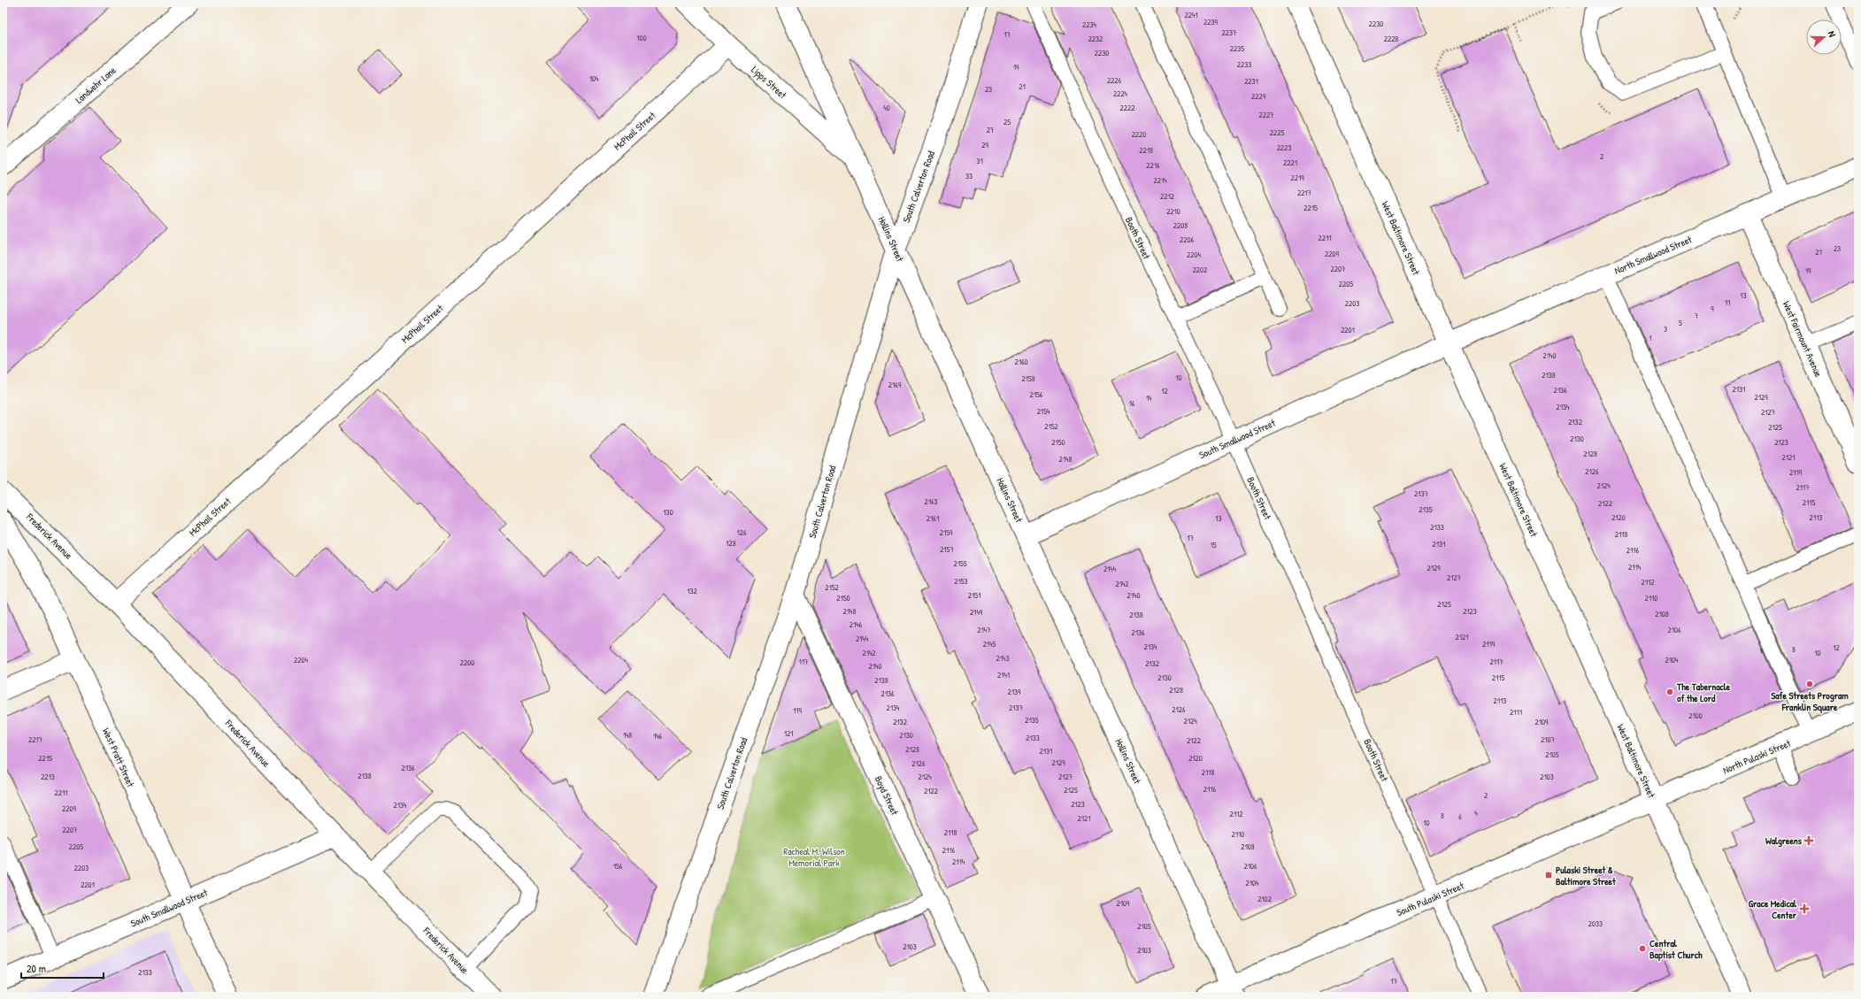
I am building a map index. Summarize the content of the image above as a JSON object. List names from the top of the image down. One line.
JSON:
{"streets":{"street":["Lipps Street","Landwehr Lane","McPhail Street","South Calverton Road","West Baltimore Street","Hollins Street","North Smallwood Street","West Fairmount Avenue","South Smallwood Street","Frederick Avenue","North Pulaski Street","West Pratt Street","Boyd Street","South Pulaski Street"],"lane":["Booth Street"]},"crossings":[["Lipps Street","McPhail Street"],["Lipps Street","Hollins Street"],["McPhail Street","Frederick Avenue"],["South Calverton Road","Hollins Street"],["South Calverton Road","Boyd Street"],["Booth Street","South Smallwood Street"],["Booth Street","South Pulaski Street"],["West Baltimore Street","North Smallwood Street"],["West Baltimore Street","South Smallwood Street"],["West Baltimore Street","North Pulaski Street"],["West Baltimore Street","South Pulaski Street"],["Hollins Street","South Smallwood Street"],["Hollins Street","South Pulaski Street"],["North Smallwood Street","West Fairmount Avenue"],["North Smallwood Street","South Smallwood Street"],["South Smallwood Street","Frederick Avenue"],["South Smallwood Street","West Pratt Street"],["North Pulaski Street","South Pulaski Street"]],"parks":["Racheal M. Wilson Memorial Park"],"places":{"other":["Safe Streets Program Franklin Square","The Tabernacle of the Lord","Central Baptist Church"],"health":["Walgreens","Grace Medical Center"],"transit":["Pulaski Street & Baltimore Street"]},"house_numbers":["2241","2239","2230","2234","2237","17","100","2232","2228","2235","2230","2233","19","104","2226","2231","21","23","2224","2229","40","2222","2227","25","27","2225","2220","29","2223","2218","2","31","2221","2216","33","2219","2214","2217","2212","2215","2210","2208","2211","2206","23","21","2209","2204","2207","2202","19","2205","13","11","2203","9","7","5","3","2201","1","2140","2160","2138","10","2158","2169","2131","2136","12","2156","2129","14","16","2134","2154","2127","2132","2152","2125","2130","2150","2123","2128","2121","2148","2126","2119","2124","2117","2137","2163","2115","2122","2135","130","2120","2113","2161","13","2133","126","2159","2118","17","128","2131","15","2157","2116","2155","2114","2129","2144","2127","2153","2112","2142","2152","132","2151","2140","2150","2110","2125","2148","2123","2149","2108","2138","2146","2147","2106","2136","2121","2144","2145","2119","2134","12","8","2142","10","2143","2204","2104","117","2117","2200","2132","2140","2141","2130","2115","2138","2128","2139","2136","2113","2134","2137","2126","119","2111","2100","2135","2124","2132","2109","121","148","2130","146","2133","2217","2107","2122","2128","2131","2105","2215","2120","2129","2126","2136","2118","2138","2213","2124","2127","2103","2116","2125","2122","2211","2","2123","2134","2209","4","2112","8","6","2121","10","2207","2118","2110","2205","2108","2116","2114","156","2106","2203","2104","2201","2102","2109","2033","2105","2103","2103","2133","17"],"scale_bar":"20 m","north":"right"}
